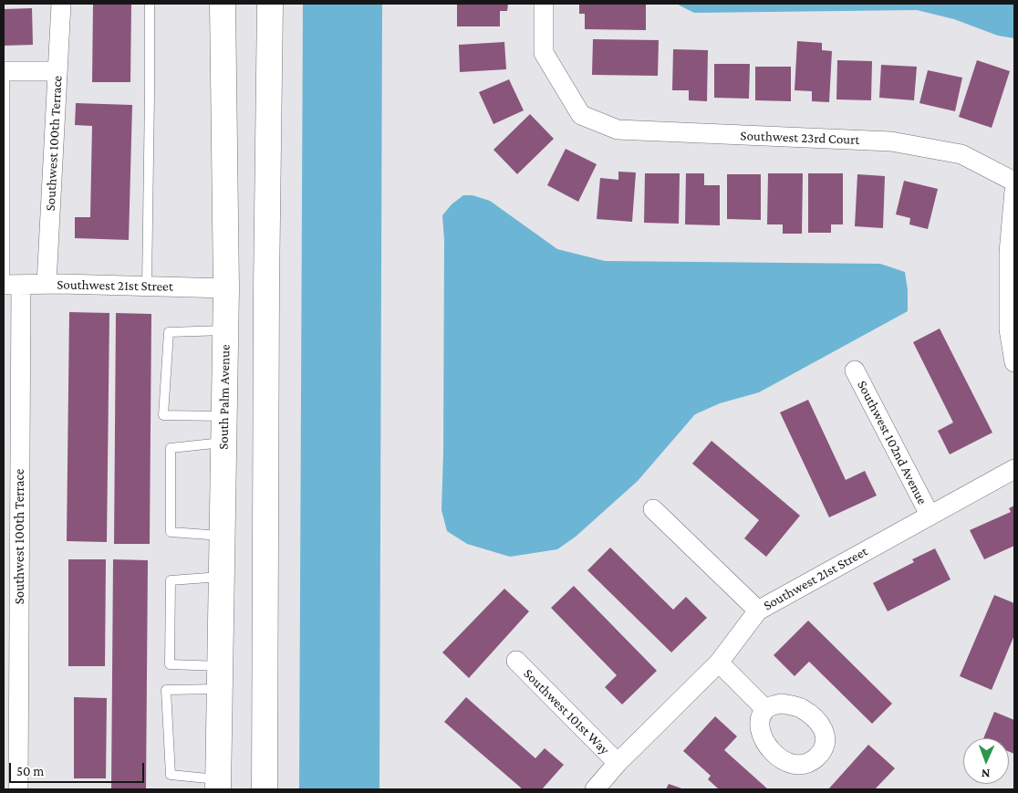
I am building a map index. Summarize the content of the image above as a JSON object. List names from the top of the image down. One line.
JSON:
{"streets":{"main road":["South Palm Avenue"],"street":["Southwest 23rd Court","Southwest 100th Terrace","Southwest 21st Street","Southwest 102nd Avenue","Southwest 101st Way"]},"crossings":[["Southwest 100th Terrace","Southwest 21st Street"],["Southwest 21st Street","South Palm Avenue"],["Southwest 21st Street","Southwest 102nd Avenue"],["Southwest 21st Street","Southwest 101st Way"]],"scale_bar":"50 m","north":"bottom"}
